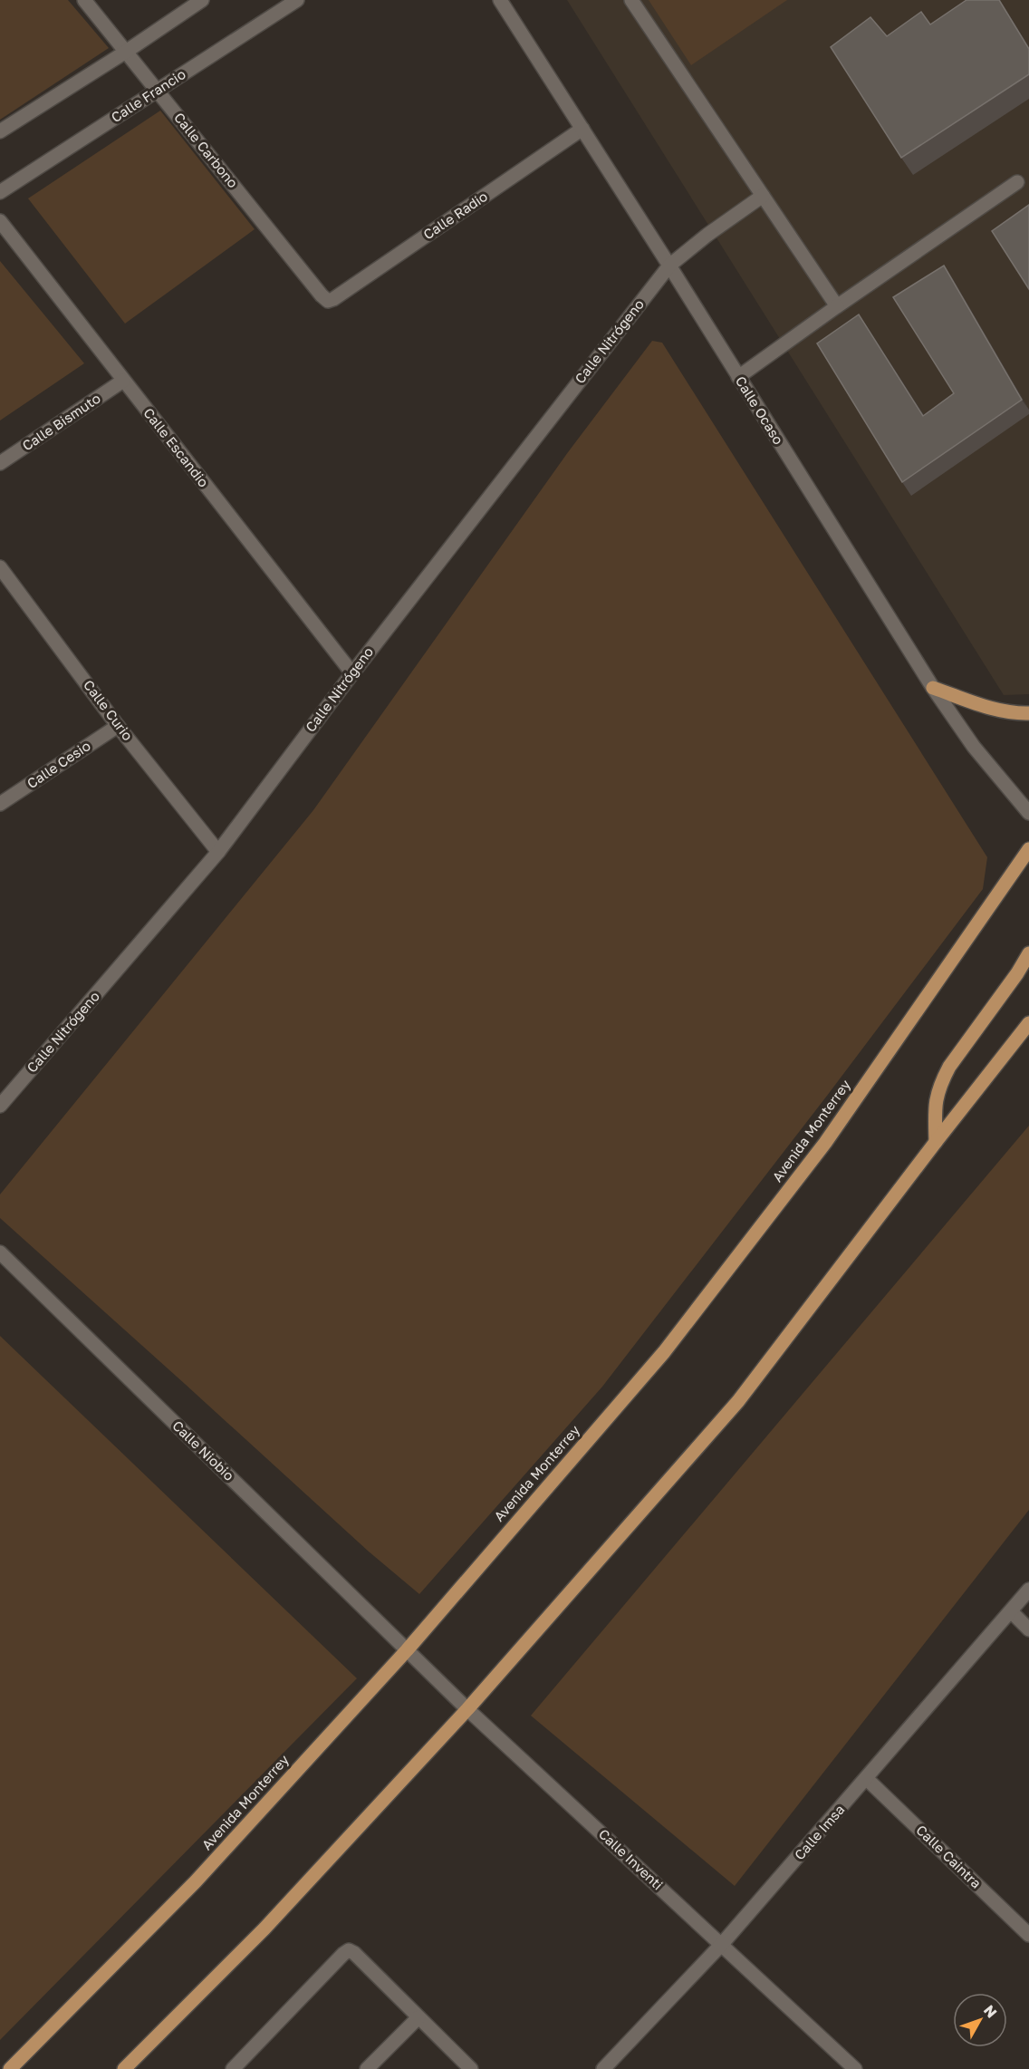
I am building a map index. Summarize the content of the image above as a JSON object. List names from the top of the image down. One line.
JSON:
{"streets":{"main road":["Avenida Monterrey"],"street":["Calle Francio","Calle Carbono","Calle Radio","Calle Nitrógeno","Calle Ocaso","Calle Bismuto","Calle Escandio","Calle Curio","Calle Cesio","Calle Niobio","Calle Imsa","Calle Caintra","Calle Inventi"]},"crossings":[["Calle Francio","Calle Carbono"],["Calle Carbono","Calle Radio"],["Calle Radio","Calle Ocaso"],["Calle Nitrógeno","Calle Ocaso"],["Calle Nitrógeno","Calle Escandio"],["Calle Nitrógeno","Calle Curio"],["Calle Bismuto","Calle Escandio"],["Calle Curio","Calle Cesio"],["Avenida Monterrey","Calle Niobio"],["Avenida Monterrey","Calle Inventi"],["Calle Niobio","Calle Inventi"],["Calle Imsa","Calle Caintra"],["Calle Imsa","Calle Inventi"]],"north":"top right"}
